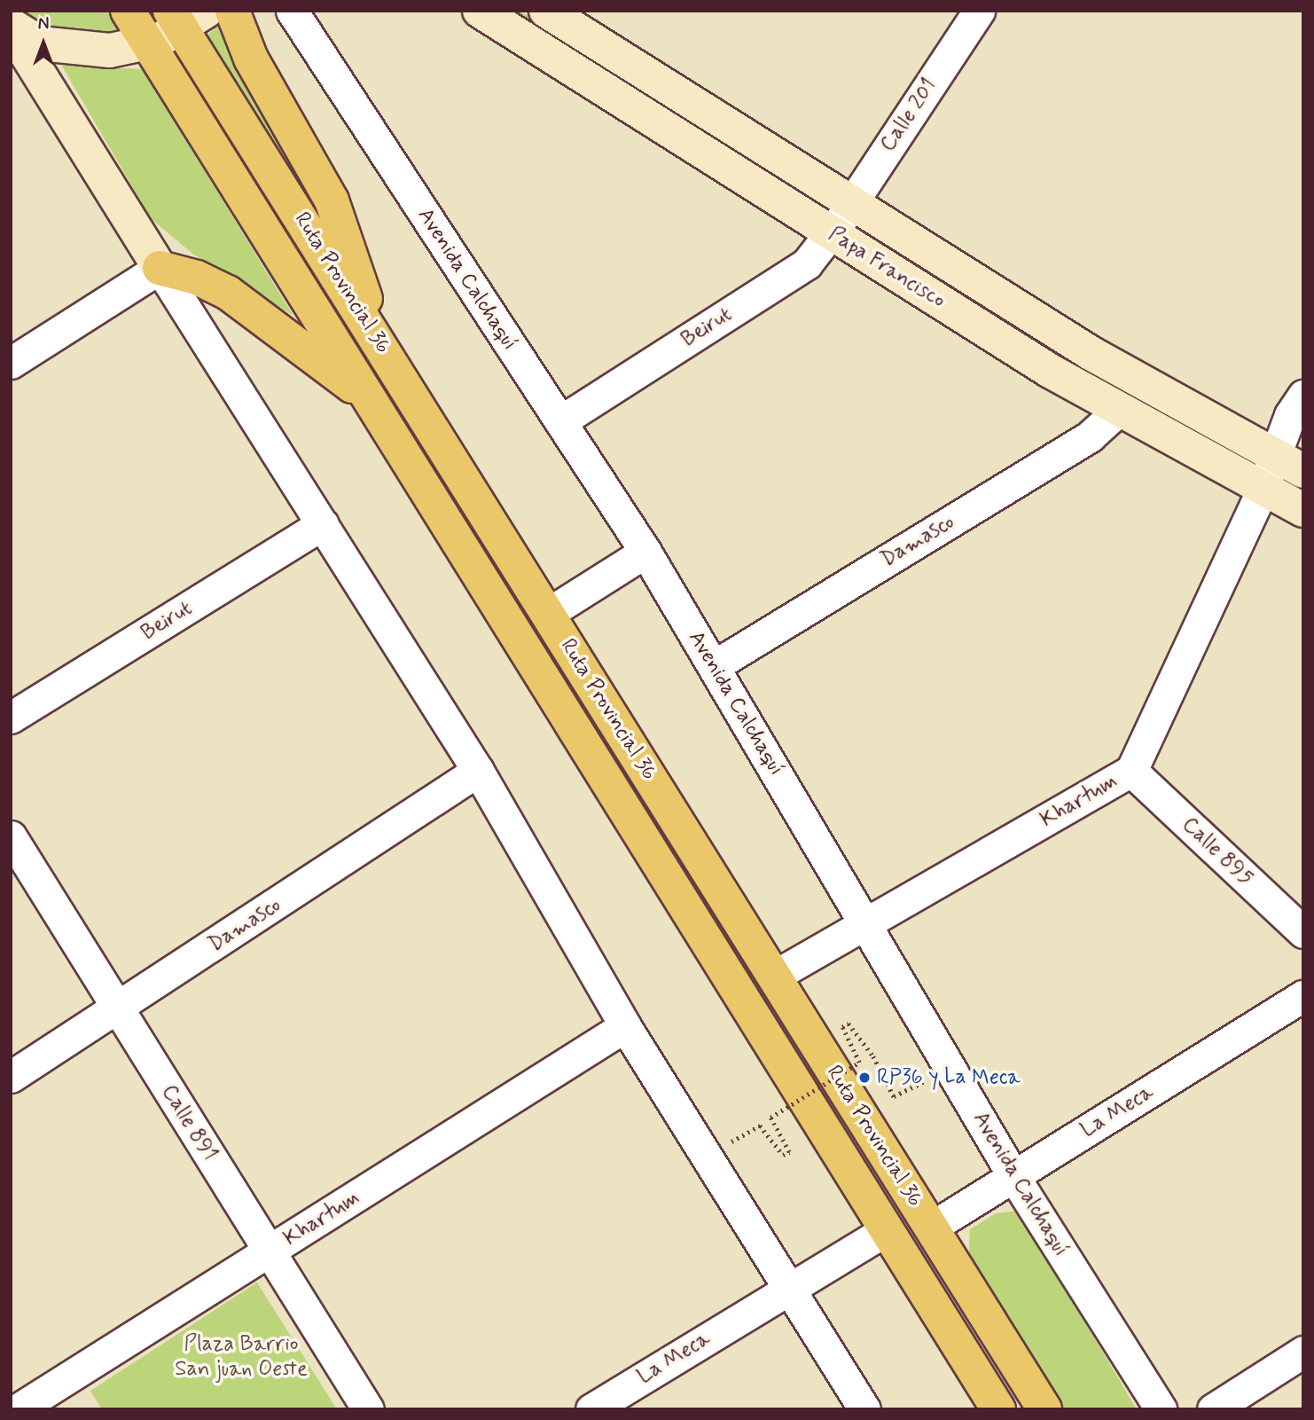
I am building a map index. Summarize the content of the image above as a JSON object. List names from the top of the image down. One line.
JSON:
{"streets":{"main road":["Papa Francisco","Ruta Provincial 36"],"street":["Calle 201","Avenida Calchaquí","Beirut","Damasco","Khartum","Calle 895","La Meca","Calle 891"]},"crossings":[["Calle 201","Papa Francisco"],["Calle 201","Beirut"],["Papa Francisco","Beirut"],["Papa Francisco","Damasco"],["Papa Francisco","Khartum"],["Avenida Calchaquí","Beirut"],["Avenida Calchaquí","Damasco"],["Avenida Calchaquí","Khartum"],["Avenida Calchaquí","La Meca"],["Ruta Provincial 36","Khartum"],["Ruta Provincial 36","La Meca"],["Damasco","Calle 891"],["Khartum","Calle 895"],["Khartum","Calle 891"]],"parks":["Plaza Barrio San juan Oeste"],"places":["RP36 y La Meca"],"north":"top"}
